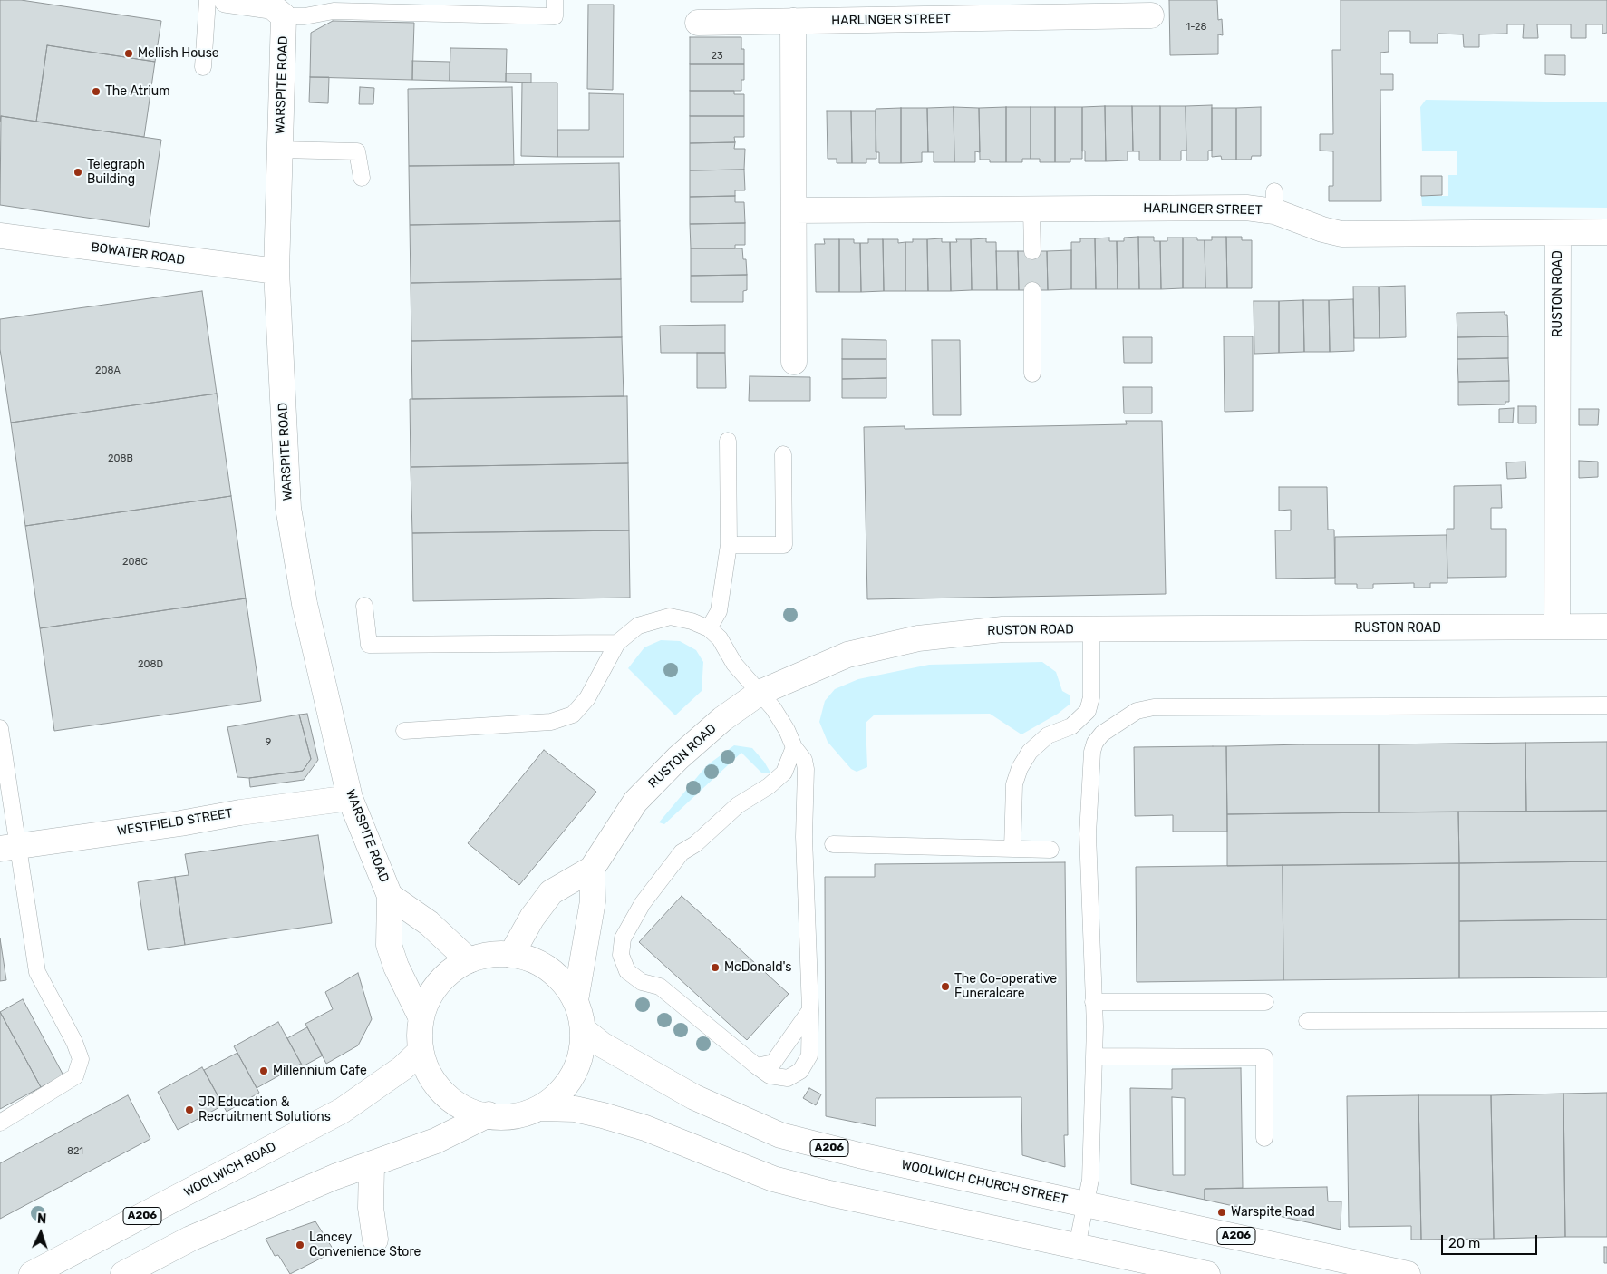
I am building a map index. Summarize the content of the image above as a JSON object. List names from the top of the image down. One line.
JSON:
{"streets":{"street":["HARLINGER STREET","WARSPITE ROAD","BOWATER ROAD","RUSTON ROAD","WESTFIELD STREET","A206","WOOLWICH ROAD","WOOLWICH CHURCH STREET"]},"crossings":[["HARLINGER STREET","RUSTON ROAD"],["WARSPITE ROAD","BOWATER ROAD"],["WARSPITE ROAD","WESTFIELD STREET"]],"places":["Mellish House","The Atrium","Telegraph Building","McDonald's","The Co-operative Funeralcare","Millennium Cafe","JR Education & Recruitment Solutions","Warspite Road","Lancey Convenience Store"],"house_numbers":["1-28","23","208A","208B","208C","208D","9","821"],"scale_bar":"20 m","north":"top"}
